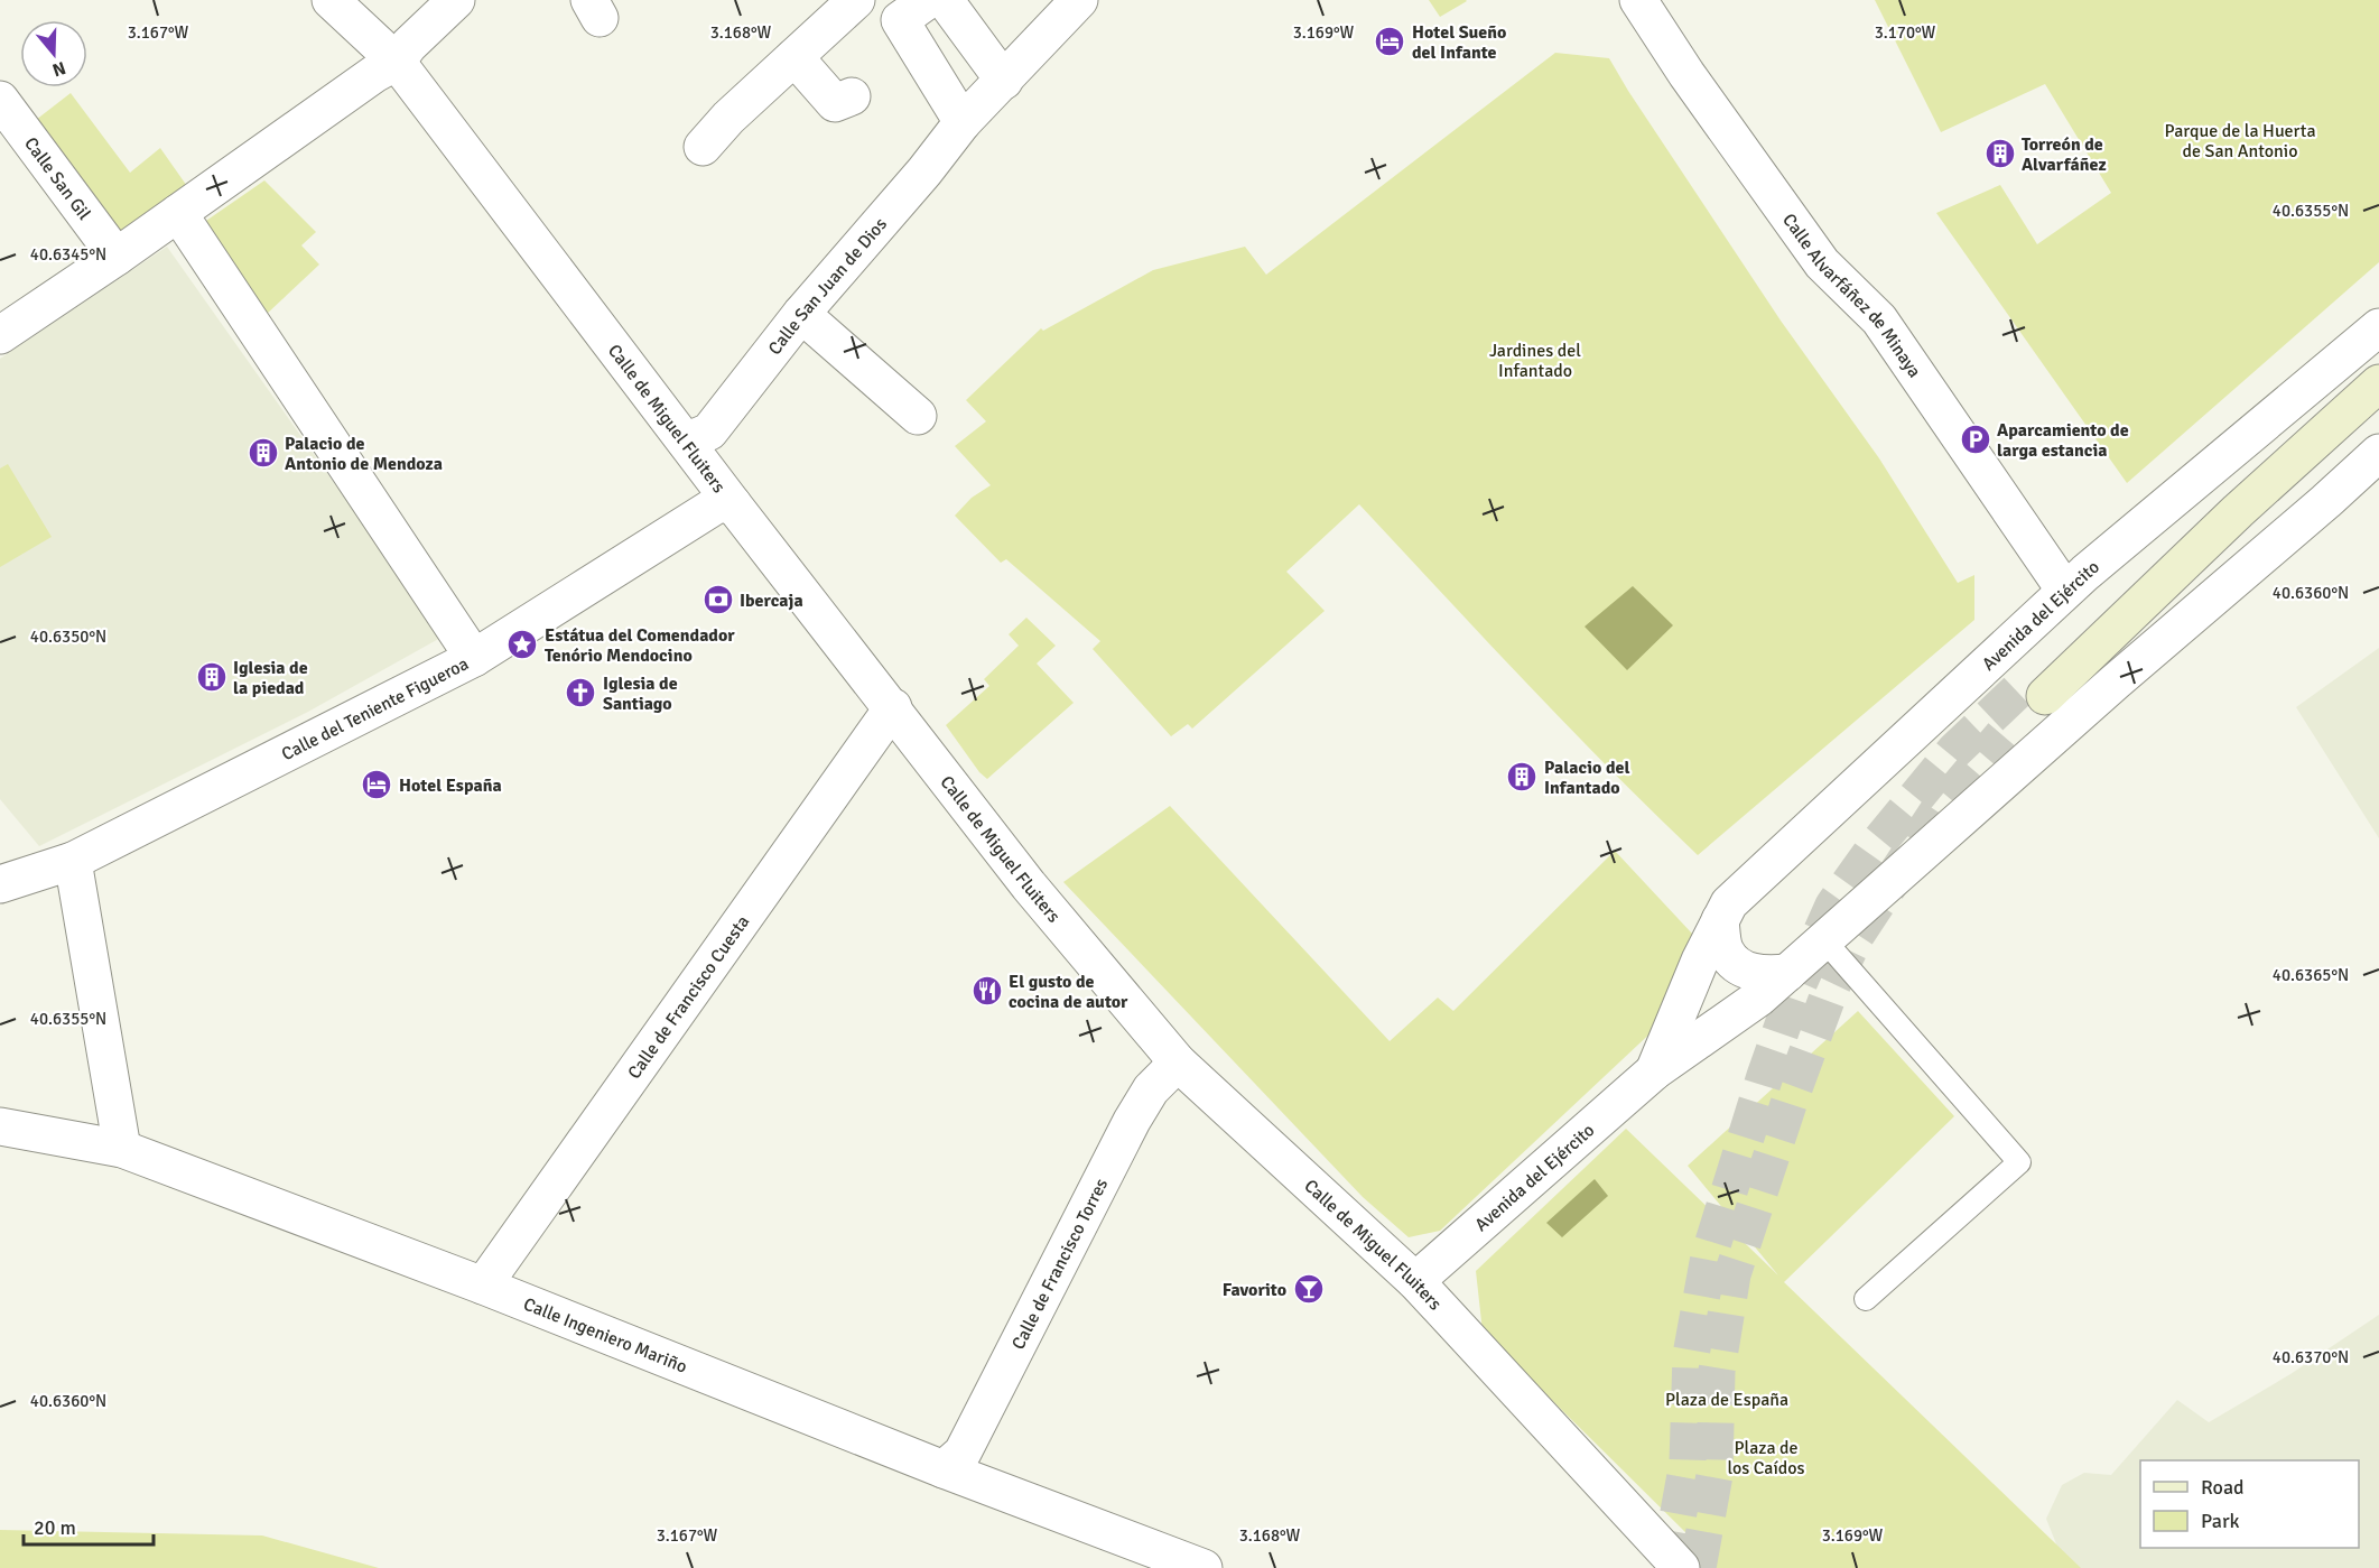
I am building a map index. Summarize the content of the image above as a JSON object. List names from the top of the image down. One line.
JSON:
{"streets":{"street":["Calle San Gil","Calle San Juan de Dios","Calle Alvarfáñez de Minaya","Calle de Miguel Fluiters","Avenida del Ejército","Calle del Teniente Figueroa","Calle de Francisco Cuesta","Calle de Francisco Torres","Calle Ingeniero Mariño"]},"crossings":[["Calle San Juan de Dios","Calle de Miguel Fluiters"],["Calle Alvarfáñez de Minaya","Avenida del Ejército"],["Calle de Miguel Fluiters","Avenida del Ejército"],["Calle de Miguel Fluiters","Calle del Teniente Figueroa"],["Calle de Miguel Fluiters","Calle de Francisco Cuesta"],["Calle de Miguel Fluiters","Calle de Francisco Torres"],["Calle de Francisco Cuesta","Calle Ingeniero Mariño"],["Calle de Francisco Torres","Calle Ingeniero Mariño"]],"parks":["Parque de la Huerta de San Antonio","Jardines del Infantado","Plaza de España","Plaza de los Caídos"],"places":{"hotel":["Hotel Sueño del Infante","Hotel España"],"building":["Torreón de Alvarfáñez","Palacio de Antonio de Mendoza","Iglesia de la piedad","Palacio del Infantado"],"parking":["Aparcamiento de larga estancia"],"bank":["Ibercaja"],"place":["Estátua del Comendador Tenório Mendocino"],"church":["Iglesia de Santiago"],"restaurant":["El gusto de cocina de autor"],"bar":["Favorito"]},"legend":["Road","Park"],"scale_bar":"20 m","north":"bottom","coordinates":["3.170°W","3.167°W","3.168°W","3.169°W","40.6355°N","40.6345°N","40.6360°N","40.6350°N","40.6365°N","40.6370°N"]}
